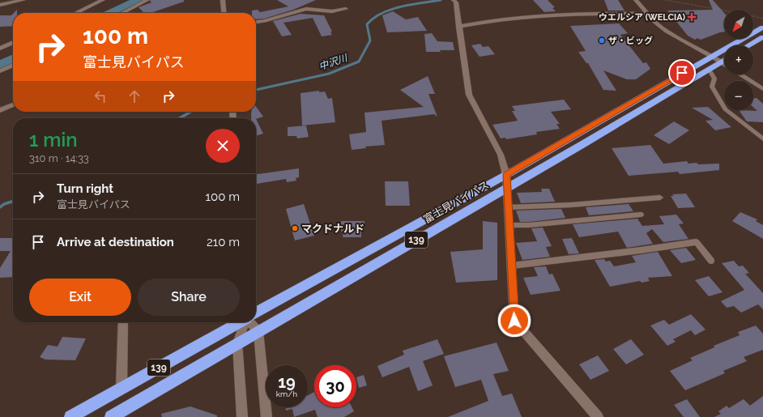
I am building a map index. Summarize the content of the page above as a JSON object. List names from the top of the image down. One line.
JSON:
{"streets":{"highway":["富士見バイパス","139"]},"water":["中沢川"],"places":{"health":["ウエルシア (WELCIA)"],"other":["ザ・ビッグ","マクドナルド"]},"north":"bottom left","page":{"map_buttons":["+","−"],"turn":["100 m","富士見バイパス"],"heading":["1 min","310 m · 14:33"],"list":[{"name":"Turn right","note":"富士見バイパス","value":"100 m"},{"name":"Arrive at destination","value":"210 m"}],"buttons":["Exit","Share"],"speed":"19 km/h","limit":"30"}}
